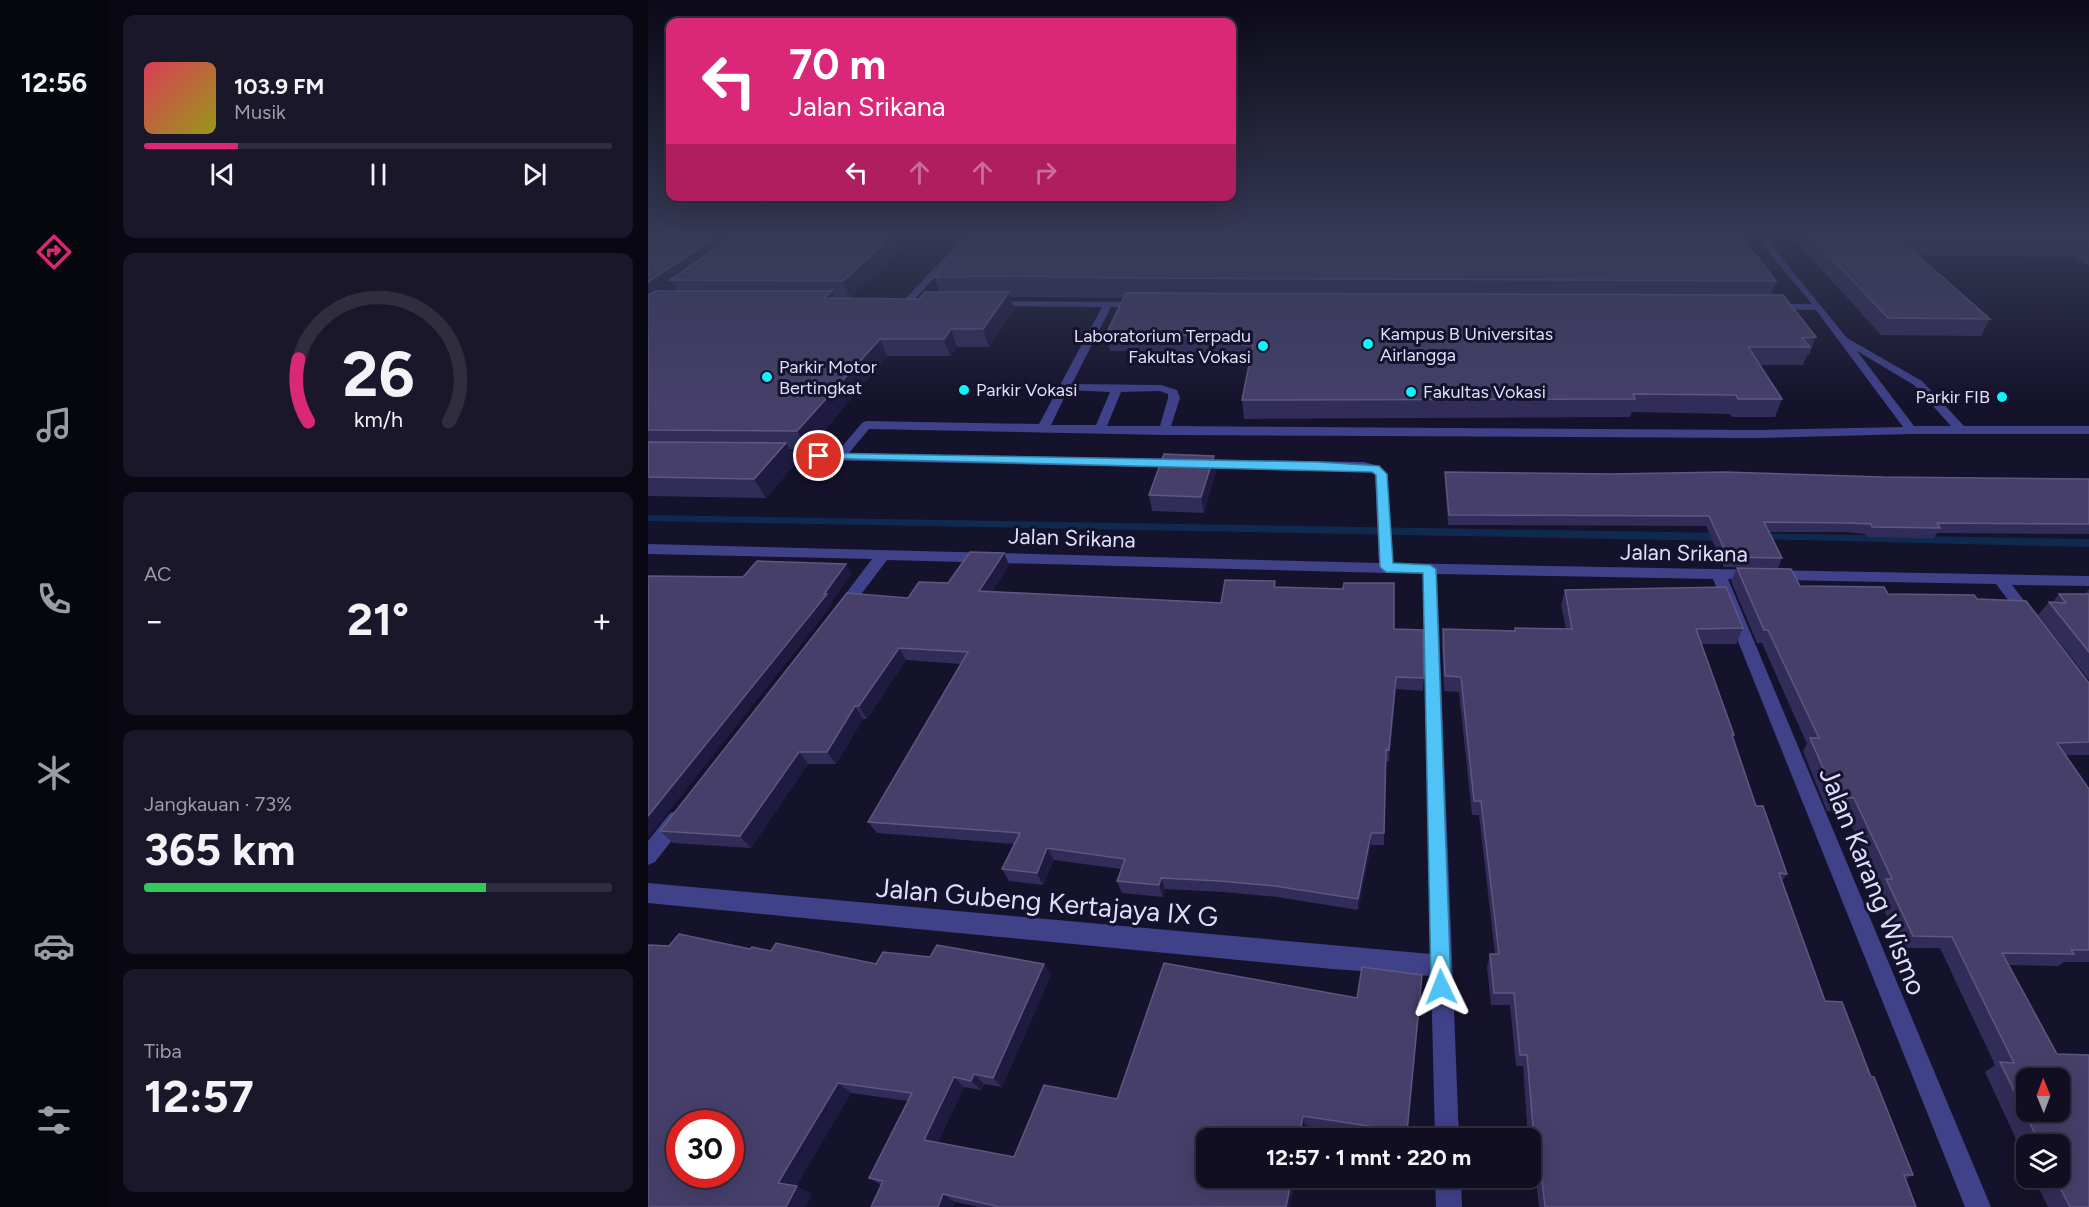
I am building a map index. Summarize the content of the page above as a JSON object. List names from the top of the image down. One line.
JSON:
{"streets":{"street":["Jalan Srikana","Jalan Karang Wismo","Jalan Gubeng Kertajaya IX G"]},"crossings":[["Jalan Srikana","Jalan Karang Wismo"]],"places":["Kampus B Universitas Airlangga","Laboratorium Terpadu Fakultas Vokasi","Parkir Motor Bertingkat","Parkir Vokasi","Fakultas Vokasi","Parkir FIB"],"north":"top","page":{"tabs":"12:56","turn":["70 m","Jalan Srikana"],"song":["103.9 FM","Musik"],"tile":["AC",["Jangkauan · 73%","365 km"],["Tiba","12:57"]],"heat":["−","21°","+"],"limit":"30","trip":"12:57 · 1 mnt · 220 m","gauge":["26","km/h"]}}
